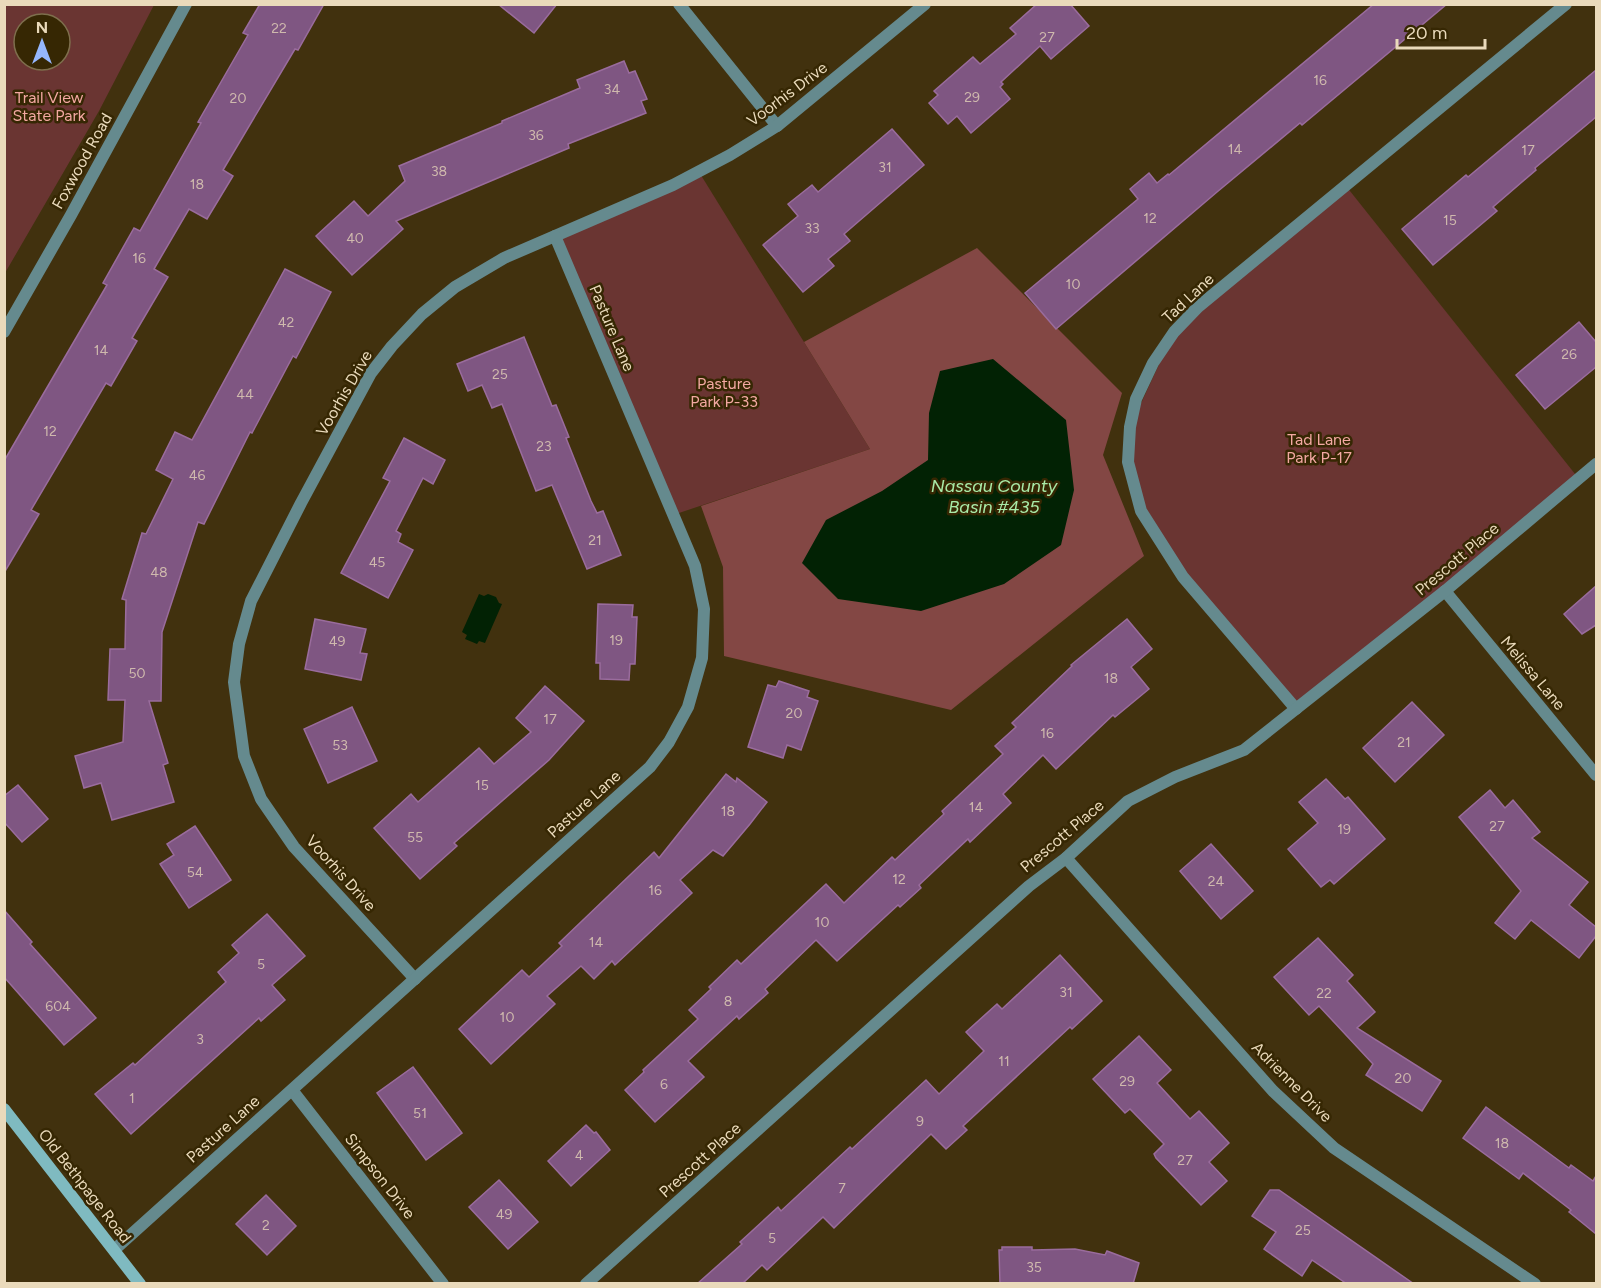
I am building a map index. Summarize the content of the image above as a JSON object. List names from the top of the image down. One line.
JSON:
{"streets":{"main road":["Old Bethpage Road"],"street":["Voorhis Drive","Foxwood Road","Tad Lane","Pasture Lane","Prescott Place","Melissa Lane","Adrienne Drive","Simpson Drive"]},"crossings":[["Voorhis Drive","Pasture Lane"],["Tad Lane","Prescott Place"],["Pasture Lane","Simpson Drive"],["Pasture Lane","Old Bethpage Road"],["Prescott Place","Melissa Lane"],["Prescott Place","Adrienne Drive"]],"water":["Nassau County Basin #435"],"parks":["Trail View State Park","Pasture Park P-33","Tad Lane Park P-17"],"house_numbers":["22","27","16","34","29","20","36","14","17","31","38","18","12","15","33","40","16","10","42","14","26","25","44","12","23","46","21","45","48","19","49","50","18","20","17","16","21","53","15","14","18","27","19","55","54","12","24","16","10","14","5","31","22","8","604","10","3","11","20","29","6","1","51","9","18","4","27","7","49","2","25","5","35"],"scale_bar":"20 m","north":"top"}
